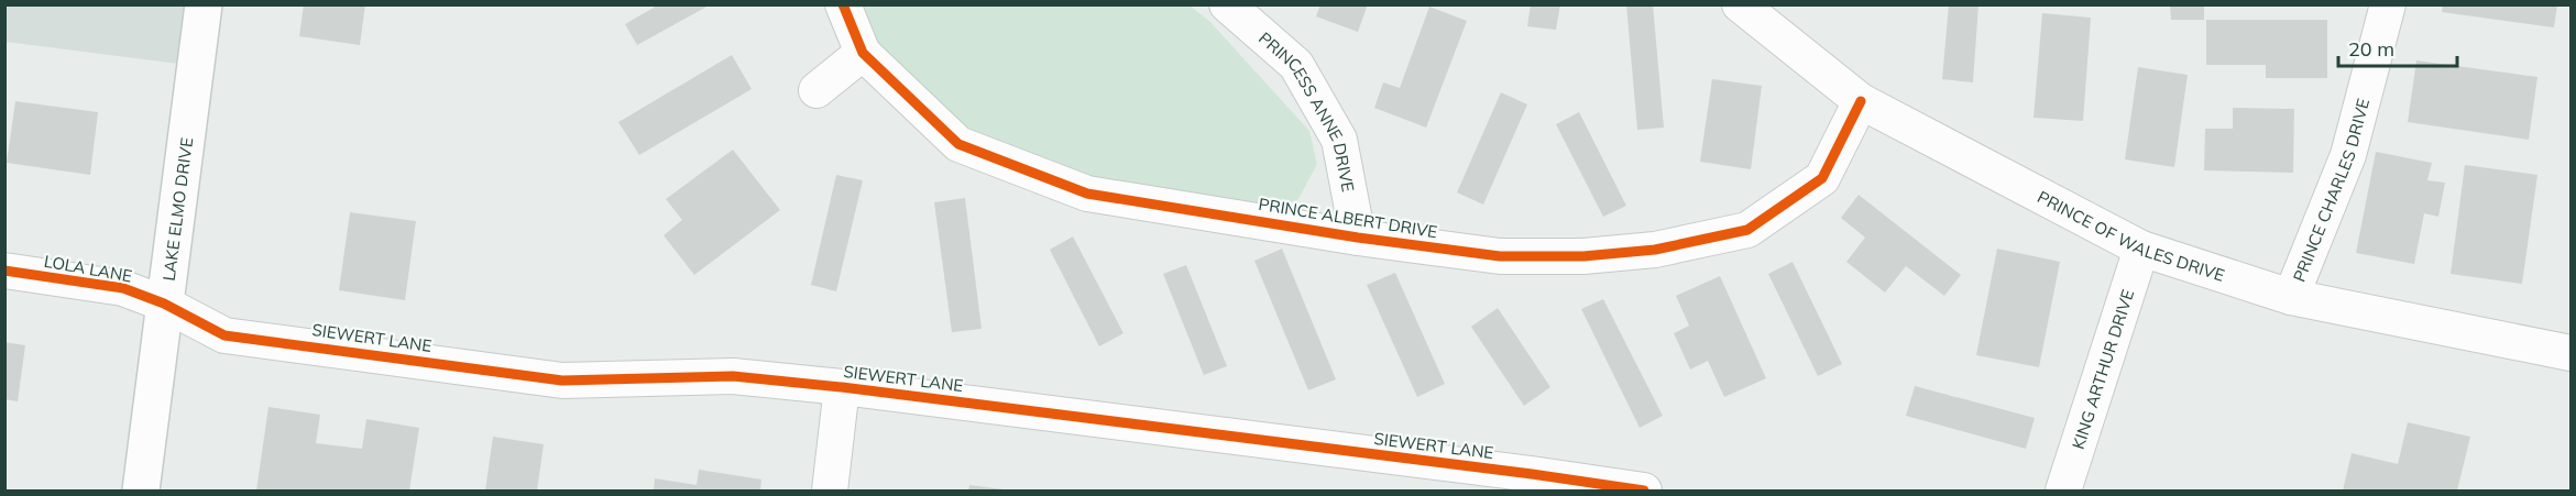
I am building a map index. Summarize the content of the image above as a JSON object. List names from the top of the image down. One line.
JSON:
{"streets":{"main road":["LAKE ELMO DRIVE"],"street":["PRINCESS ANNE DRIVE","PRINCE CHARLES DRIVE","PRINCE ALBERT DRIVE","PRINCE OF WALES DRIVE","LOLA LANE","SIEWERT LANE","KING ARTHUR DRIVE"]},"crossings":[["PRINCESS ANNE DRIVE","PRINCE ALBERT DRIVE"],["PRINCE CHARLES DRIVE","PRINCE OF WALES DRIVE"],["LAKE ELMO DRIVE","LOLA LANE"],["LAKE ELMO DRIVE","SIEWERT LANE"],["PRINCE ALBERT DRIVE","PRINCE OF WALES DRIVE"],["PRINCE OF WALES DRIVE","KING ARTHUR DRIVE"],["LOLA LANE","SIEWERT LANE"]],"scale_bar":"20 m"}
